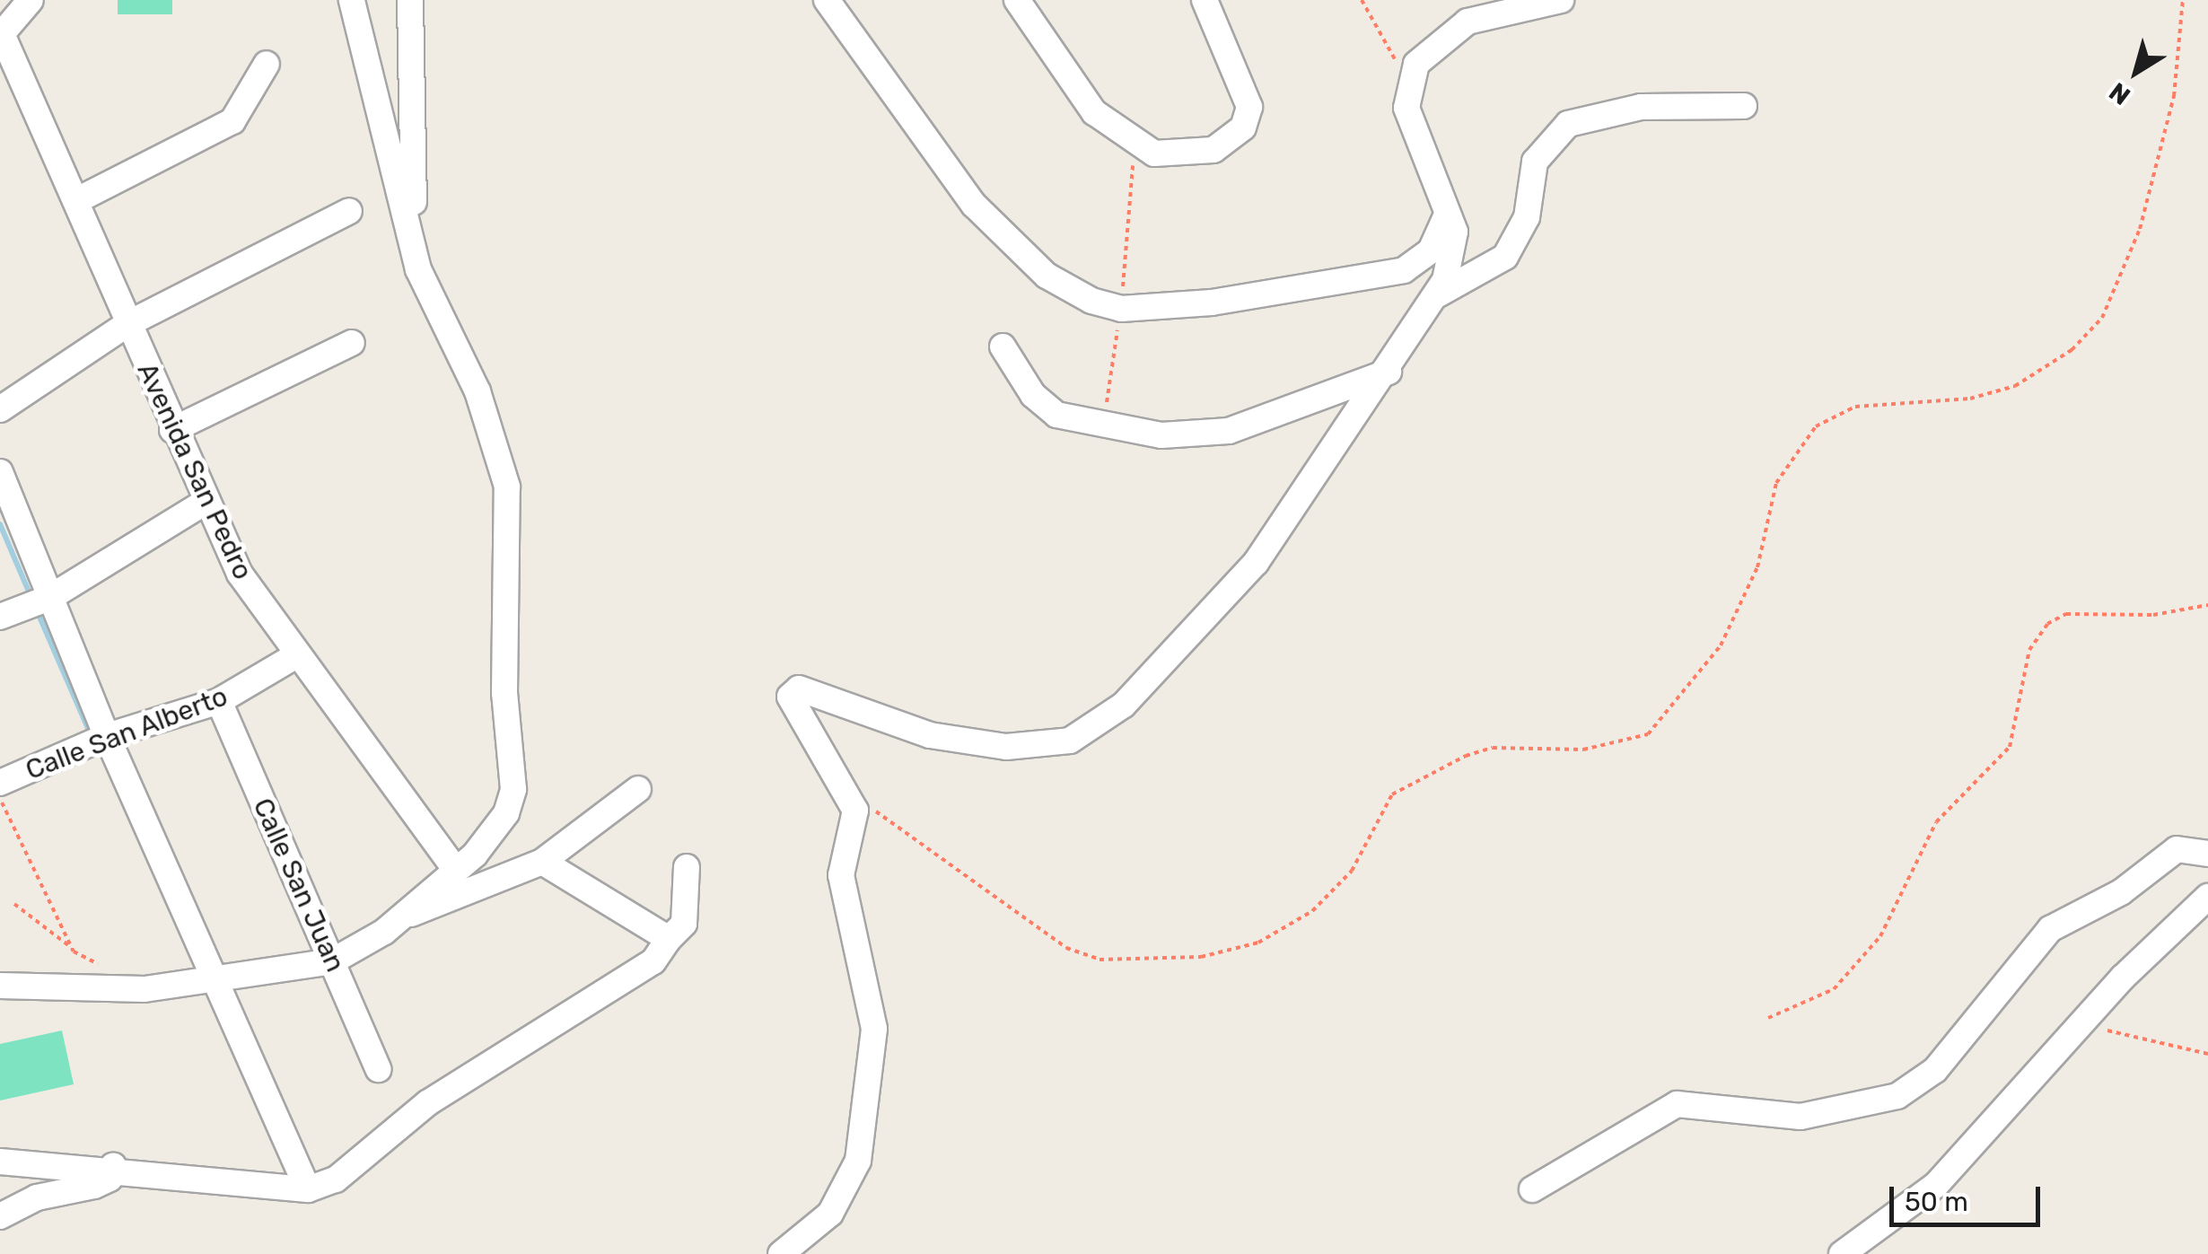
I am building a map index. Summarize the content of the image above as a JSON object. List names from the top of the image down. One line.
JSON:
{"streets":{"street":["Avenida San Pedro","Calle San Alberto","Calle San Juan"]},"crossings":[["Avenida San Pedro","Calle San Alberto"],["Calle San Alberto","Calle San Juan"]],"scale_bar":"50 m","north":"bottom left"}
